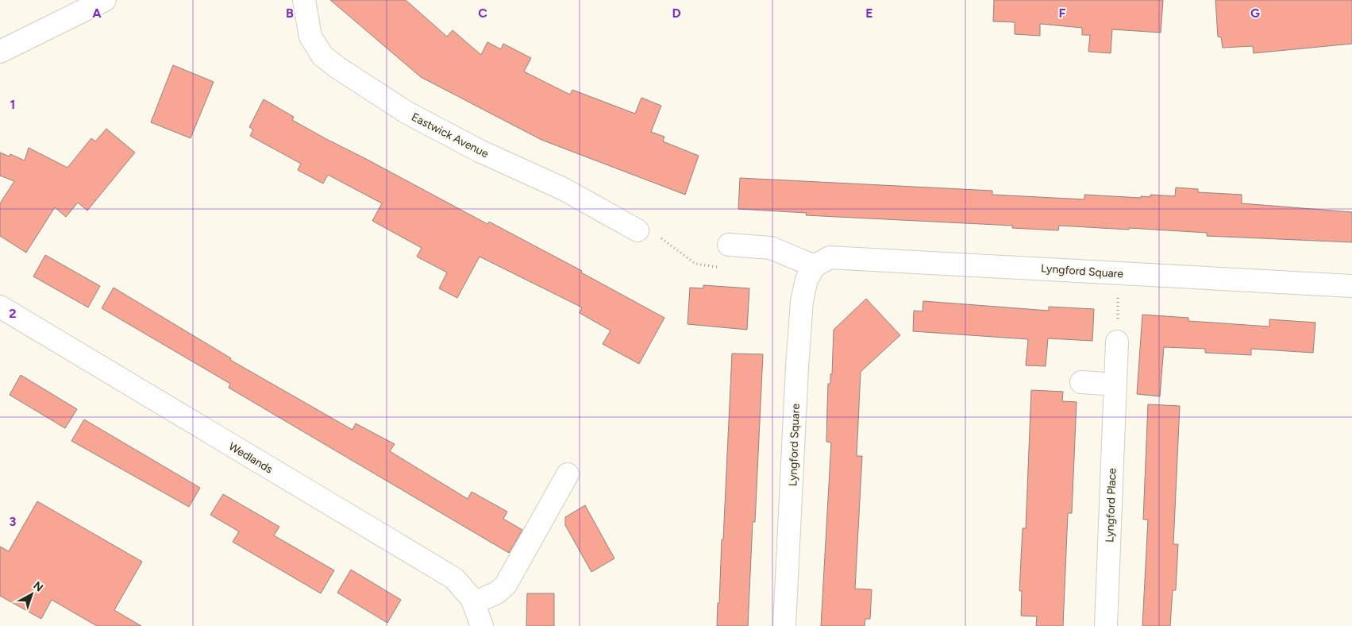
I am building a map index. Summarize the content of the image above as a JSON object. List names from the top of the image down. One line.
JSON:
{"streets":{"street":["Eastwick Avenue","Lyngford Square","Wedlands","Lyngford Place"]},"north":"top right","grid":{"columns":["A","B","C","D","E","F","G"],"rows":["1","2","3"]}}
